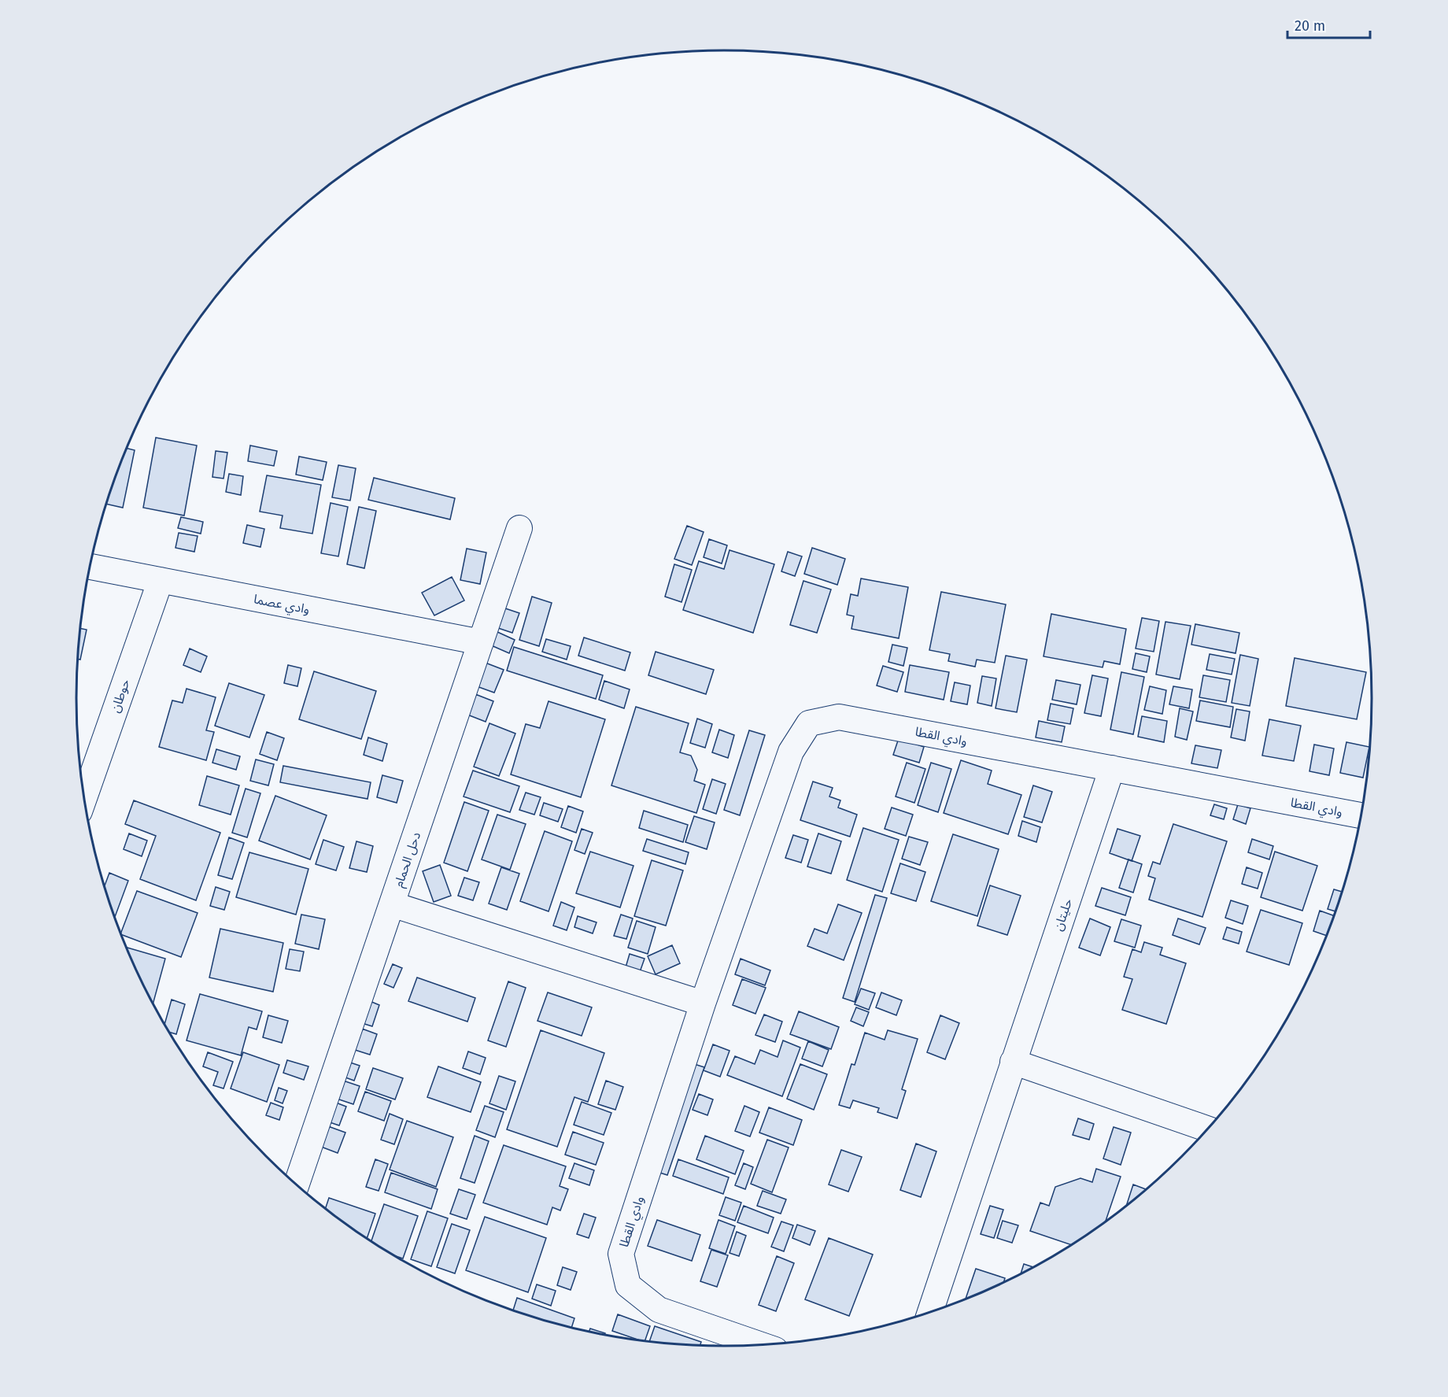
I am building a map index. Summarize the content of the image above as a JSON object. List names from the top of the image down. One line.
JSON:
{"streets":{"street":["وادي عصما","حوطان","وادي القطا","دحل الحمام","حليتان"]},"crossings":[["وادي عصما","حوطان"],["وادي عصما","دحل الحمام"],["وادي القطا","حليتان"]],"scale_bar":"20 m"}
